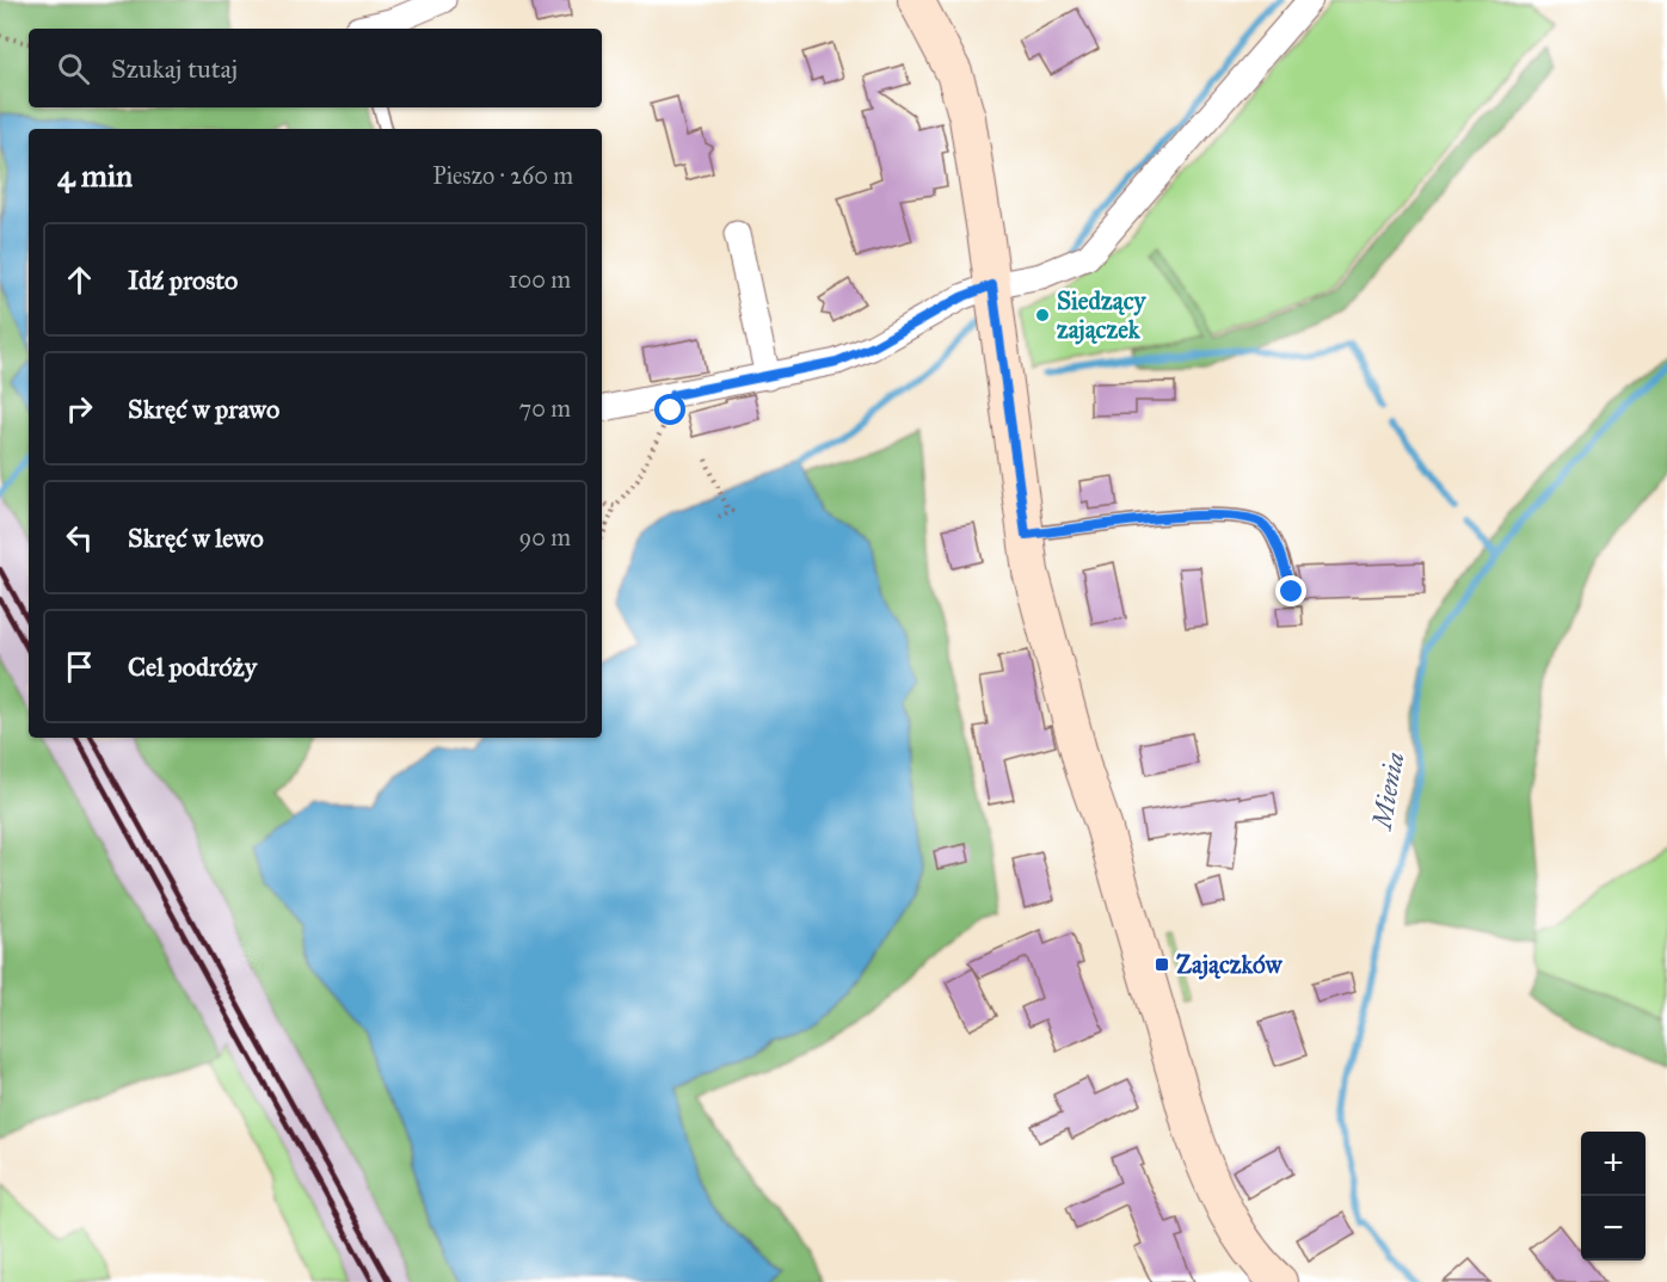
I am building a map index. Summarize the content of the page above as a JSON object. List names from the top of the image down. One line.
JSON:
{"water":["Mienia"],"places":{"other":["Siedzący zajączek"],"transit":["Zajączków"]},"page":{"search":"Szukaj tutaj","heading":["4 min","Pieszo · 260 m"],"list":[["Idź prosto","100 m"],["Skręć w prawo","70 m"],["Skręć w lewo","90 m"],"Cel podróży"],"map_buttons":["+","−"]}}
